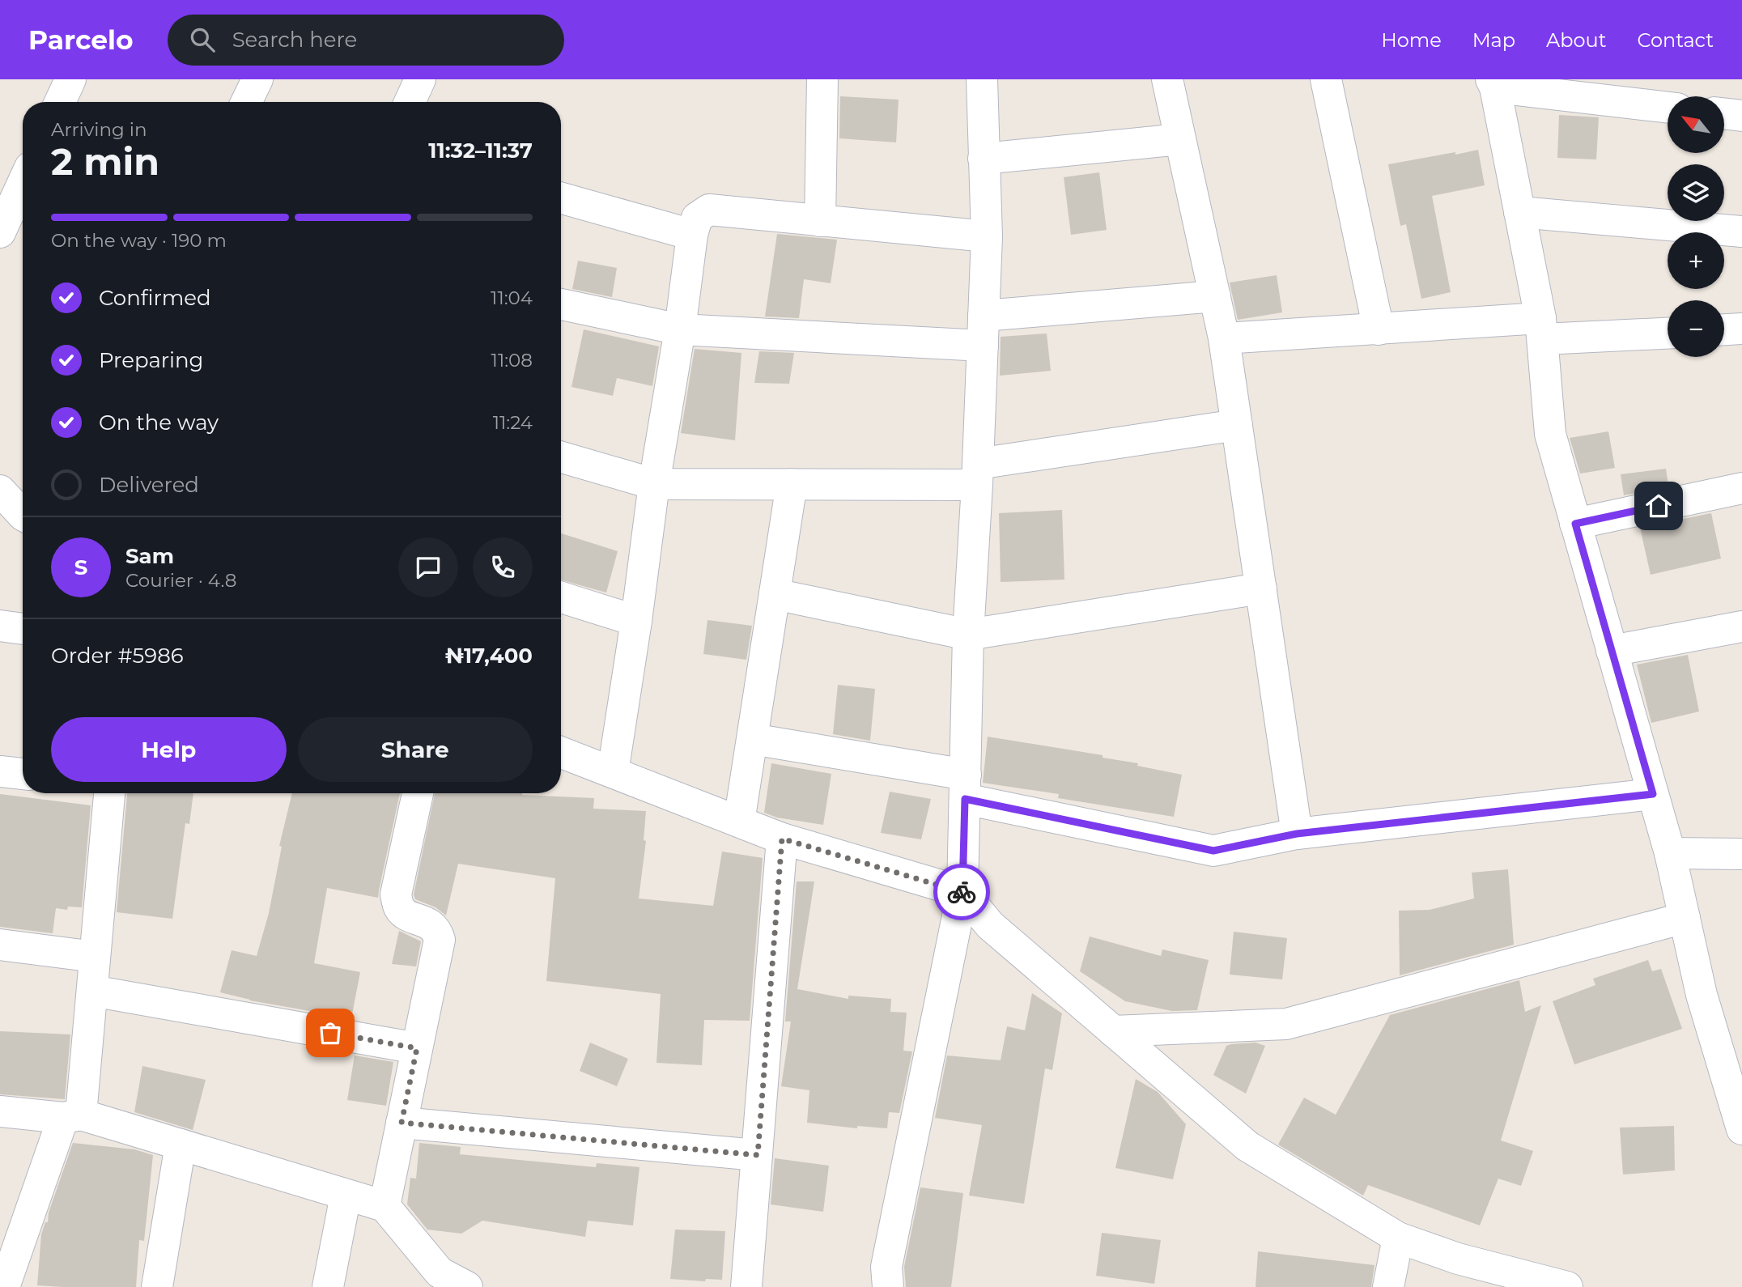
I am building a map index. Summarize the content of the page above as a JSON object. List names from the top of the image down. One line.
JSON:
{"north":"top left","page":{"header":"Parcelo","search":"Search here","nav":["Home","Map","About","Contact"],"map_buttons":["+","−"],"heading":["2 min","Arriving in","11:32–11:37"],"panel":["Sam","Courier · 4.8","Order #5986","₦17,400"],"bar":"On the way · 190 m","list":[["Confirmed","11:04"],["Preparing","11:08"],["On the way","11:24"],"Delivered"],"round":"S","buttons":["Help","Share"]}}
